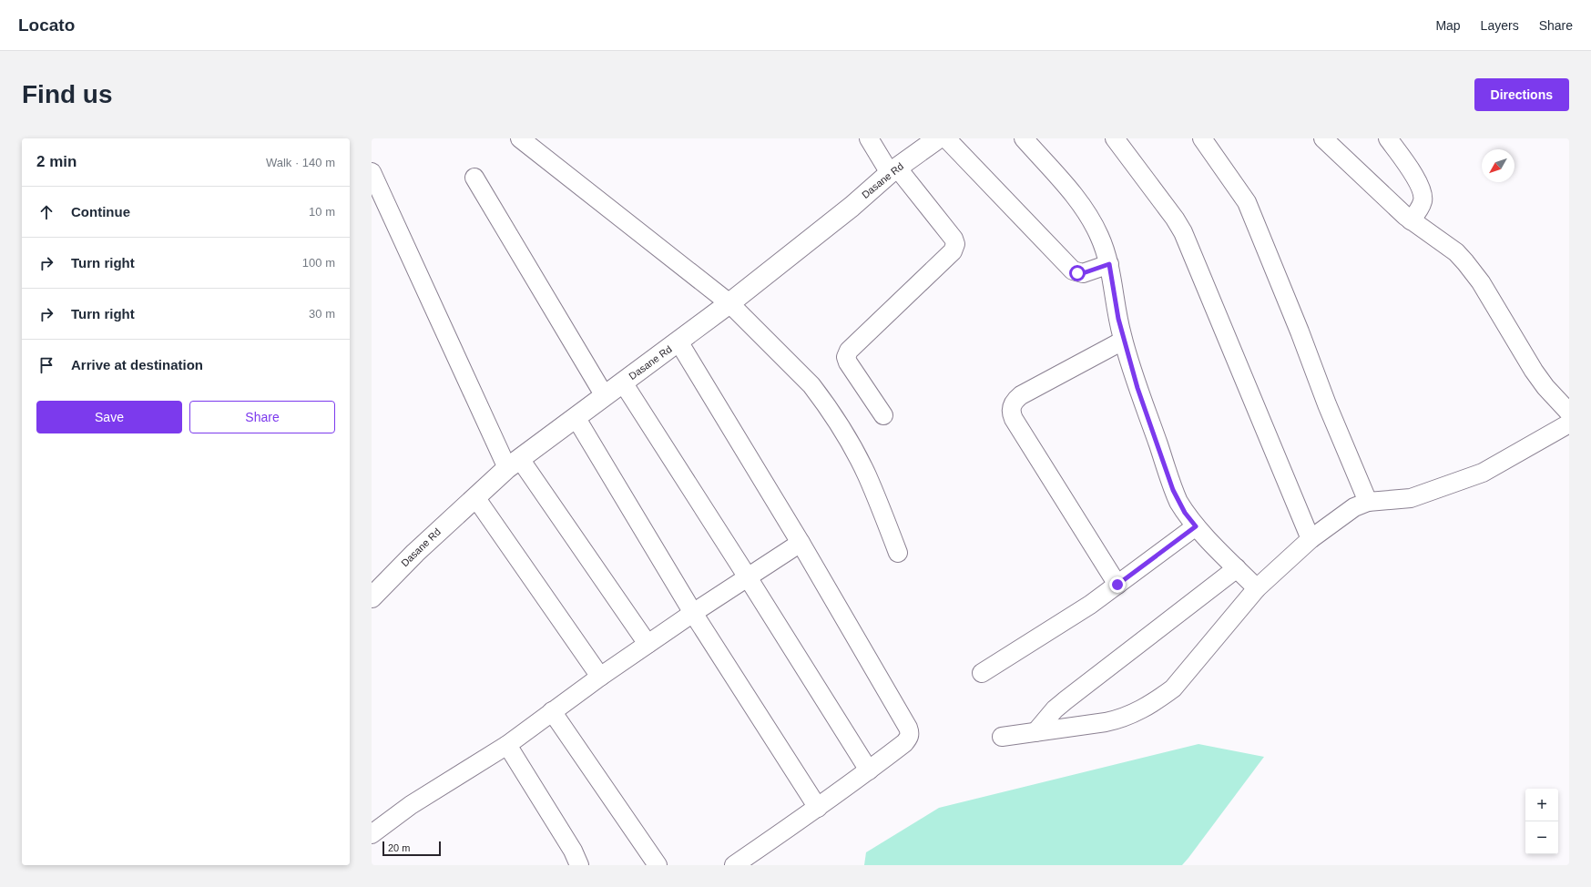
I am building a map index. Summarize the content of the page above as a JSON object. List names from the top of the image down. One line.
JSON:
{"streets":{"street":["Dasane Rd"]},"scale_bar":"20 m","north":"bottom left","page":{"header":"Locato","nav":["Map","Layers","Share"],"buttons":["Directions",["Save","Share"]],"title":"Find us","heading":["2 min","Walk · 140 m"],"list":[["Continue","10 m"],["Turn right","100 m"],["Turn right","30 m"],"Arrive at destination"],"map_buttons":["+","−"],"scale":"20 m"}}
